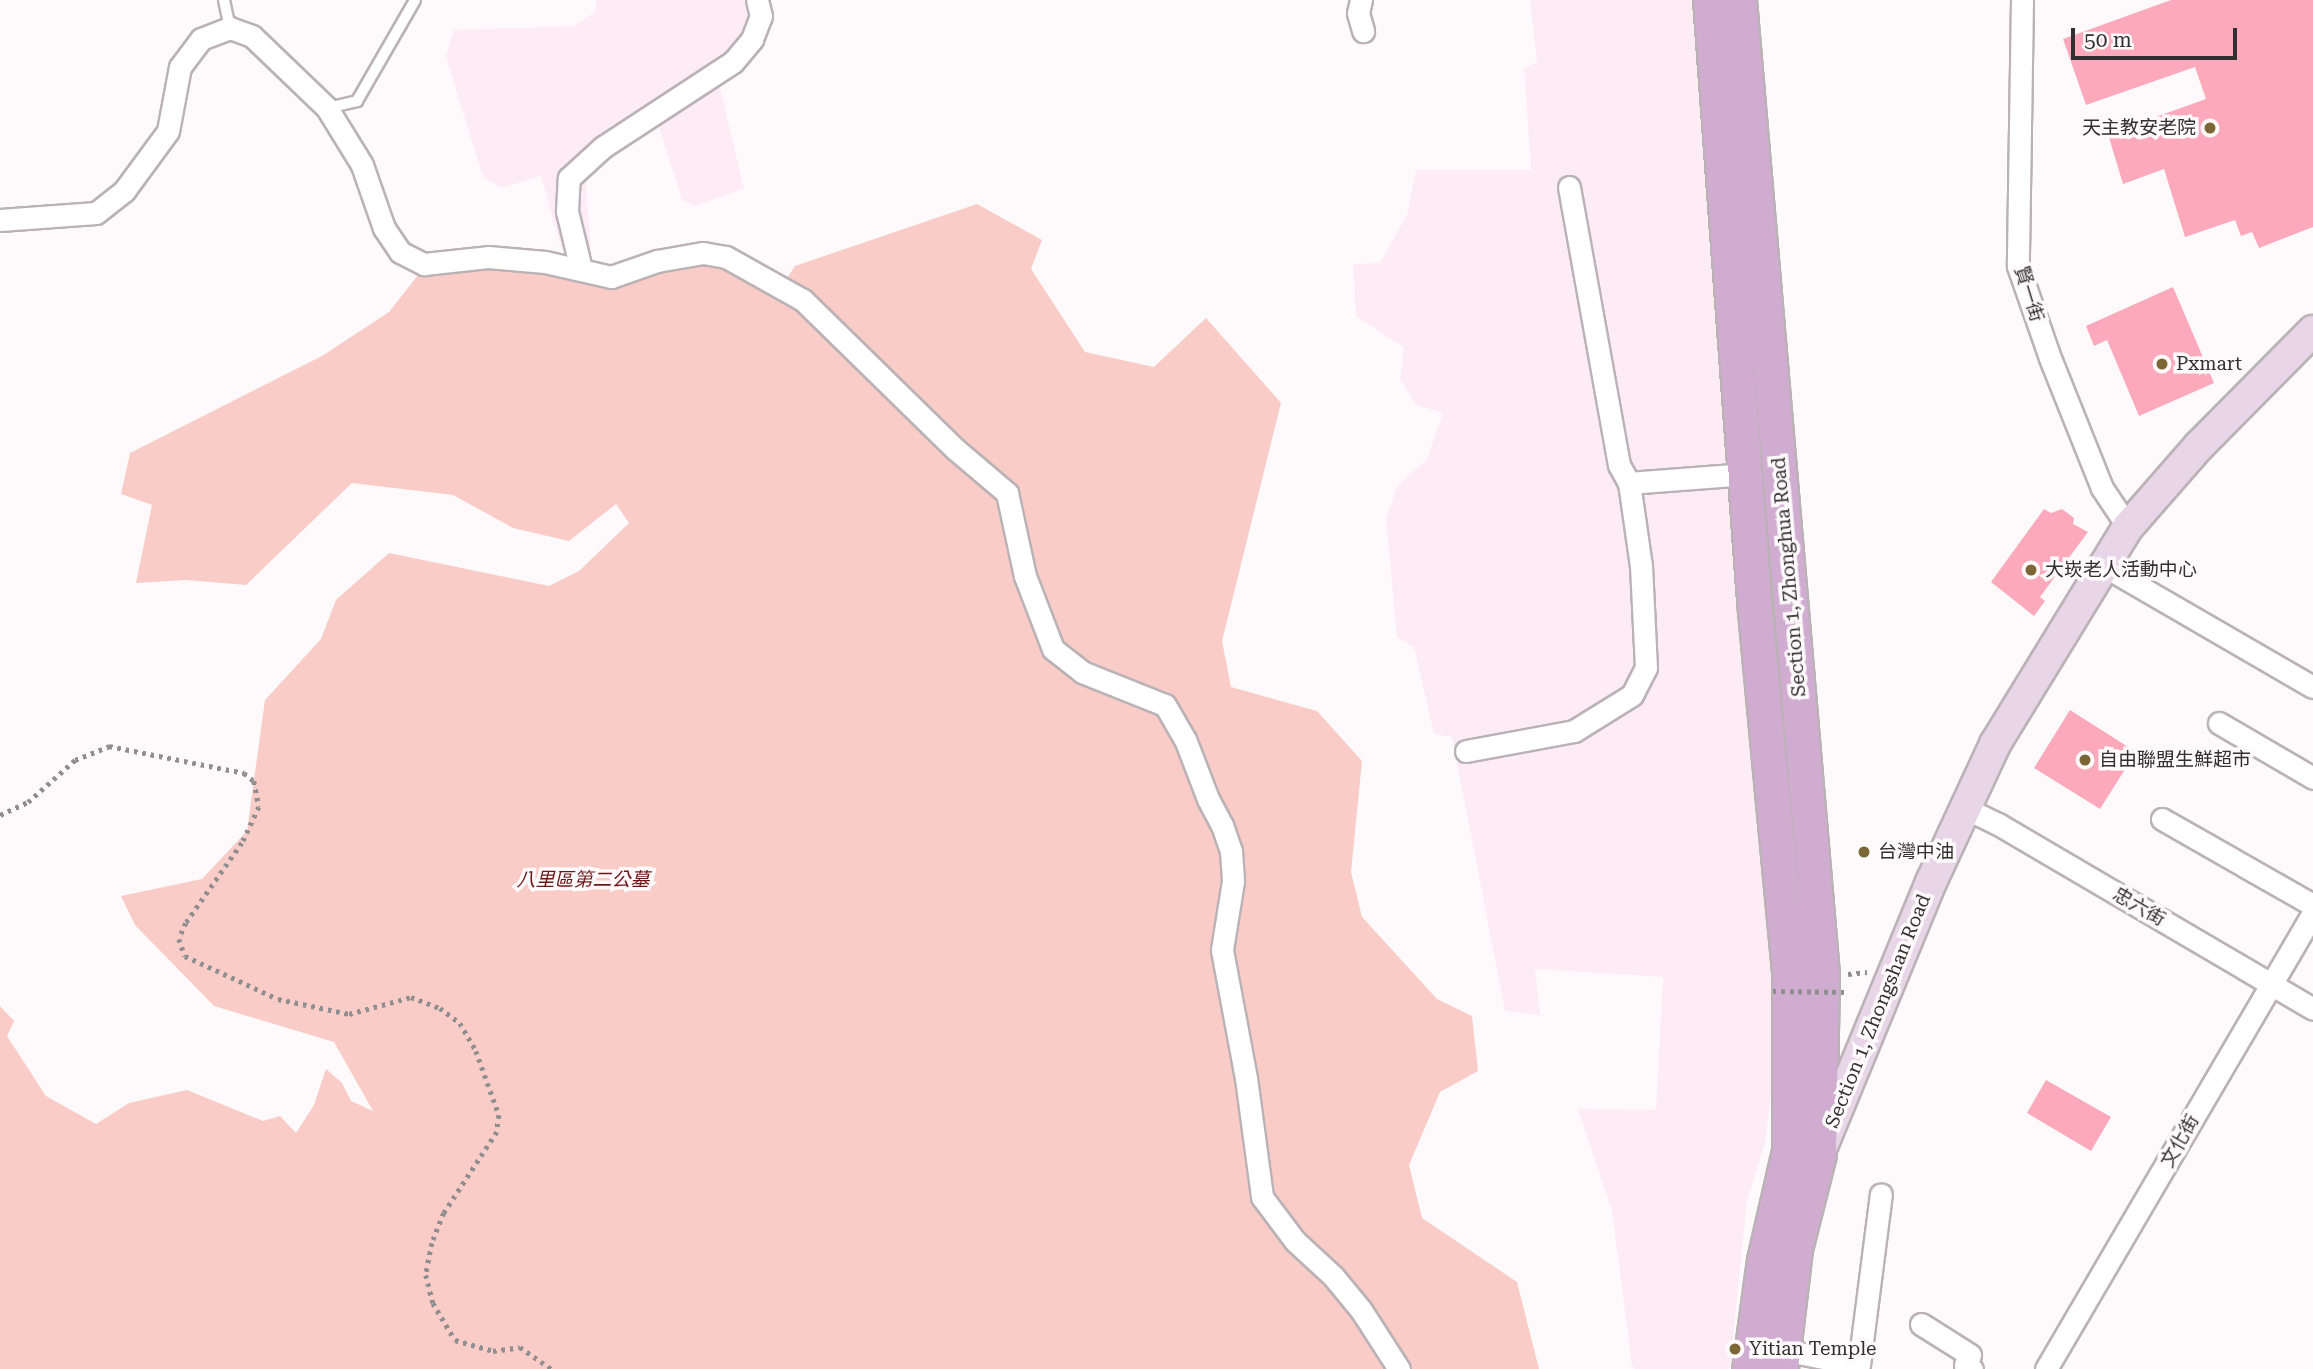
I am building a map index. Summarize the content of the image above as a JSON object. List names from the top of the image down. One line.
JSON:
{"streets":{"main road":["Section 1, Zhonghua Road","Section 1, Zhongshan Road"],"street":["賢一街","忠六街","文化街"]},"crossings":[["賢一街","Section 1, Zhongshan Road"],["Section 1, Zhonghua Road","Section 1, Zhongshan Road"],["忠六街","Section 1, Zhongshan Road"],["忠六街","文化街"]],"parks":["八里區第二公墓"],"places":["天主教安老院","Pxmart","大崁老人活動中心","自由聯盟生鮮超市","台灣中油","Yitian Temple"],"scale_bar":"50 m"}
